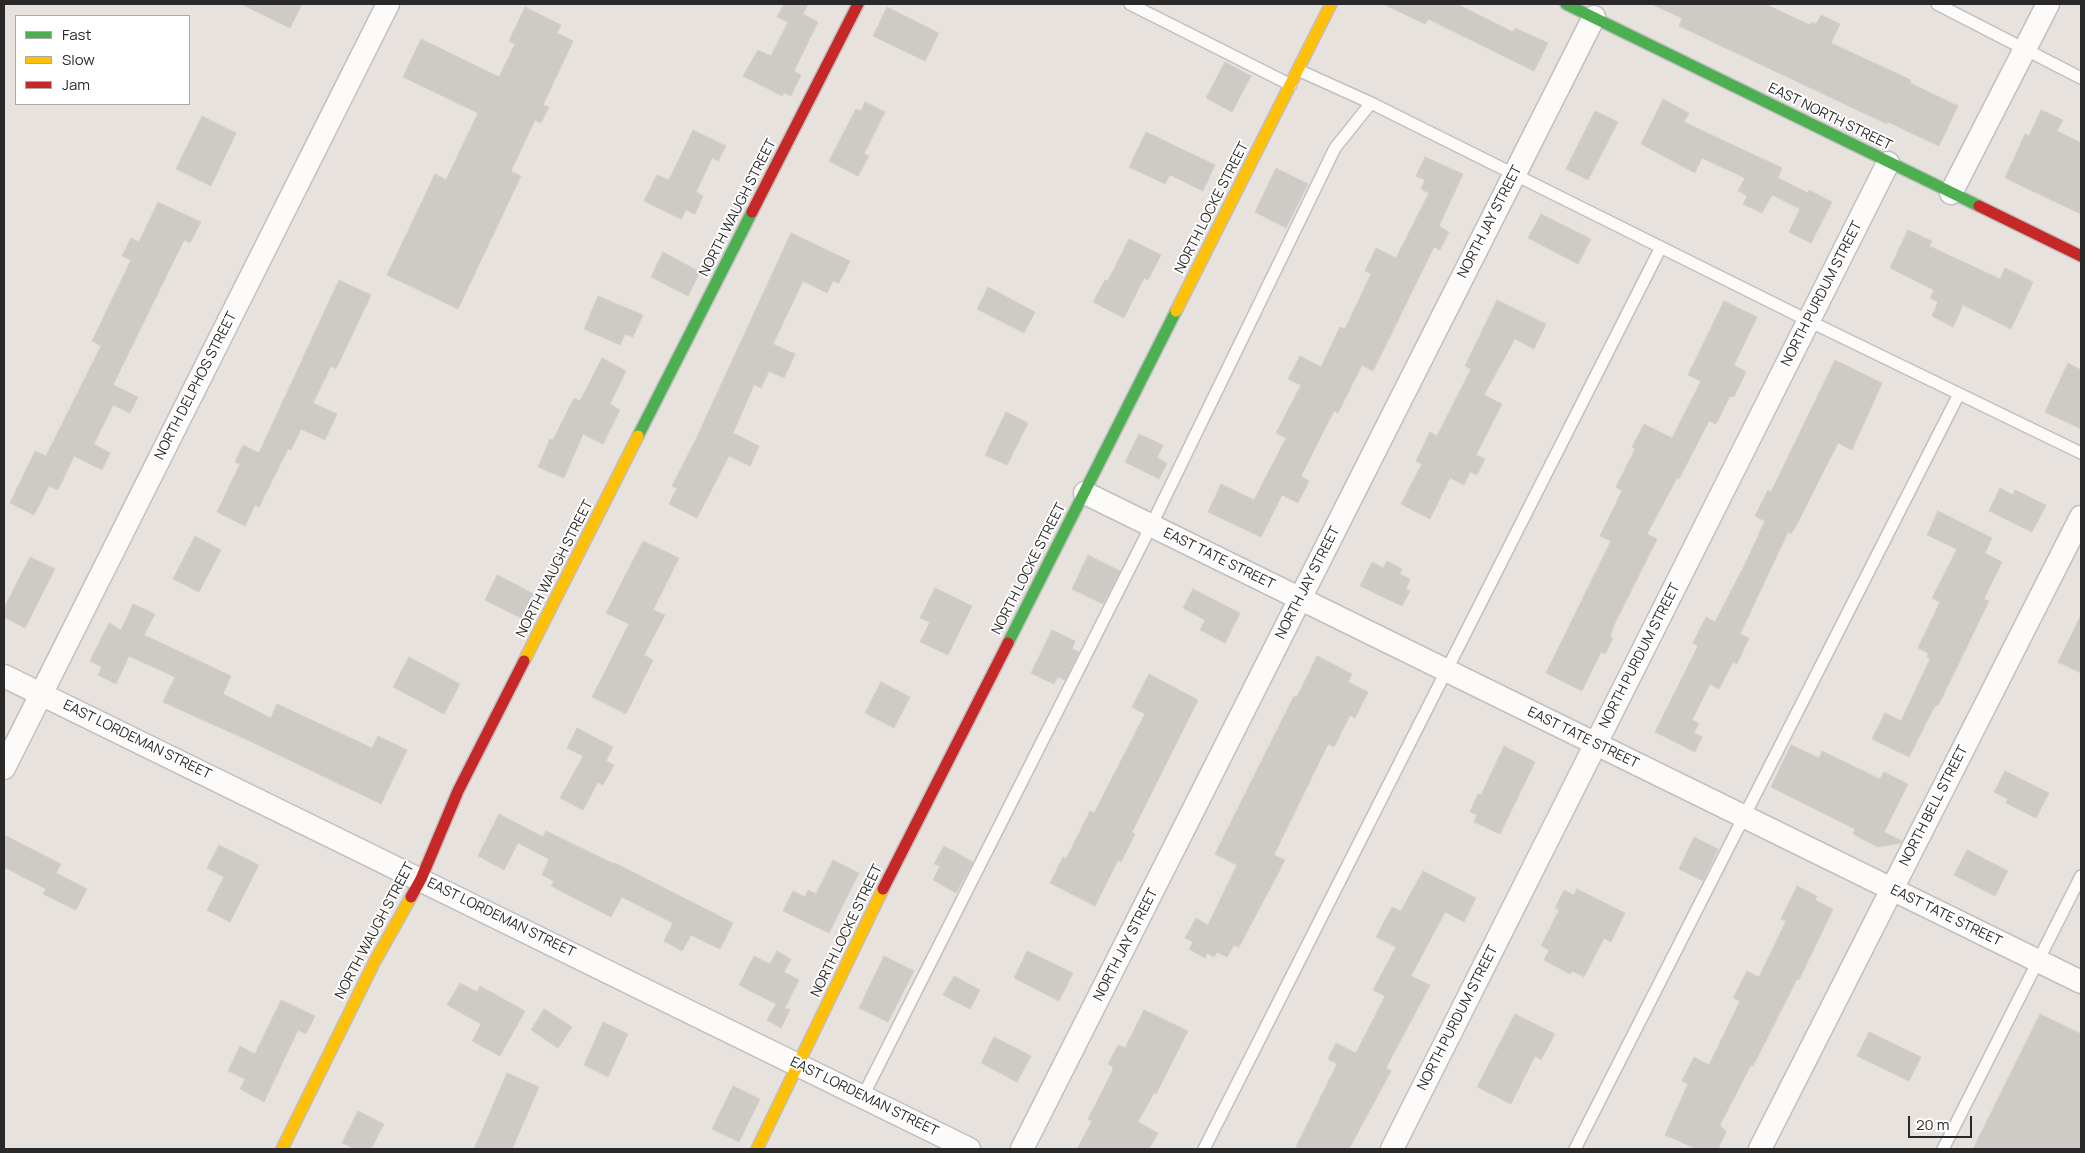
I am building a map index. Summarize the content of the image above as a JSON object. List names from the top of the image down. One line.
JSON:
{"streets":{"street":["EAST NORTH STREET","NORTH WAUGH STREET","NORTH LOCKE STREET","NORTH JAY STREET","NORTH PURDUM STREET","NORTH DELPHOS STREET","EAST TATE STREET","EAST LORDEMAN STREET","NORTH BELL STREET"]},"crossings":[["EAST NORTH STREET","NORTH JAY STREET"],["EAST NORTH STREET","NORTH PURDUM STREET"],["NORTH WAUGH STREET","EAST LORDEMAN STREET"],["NORTH LOCKE STREET","EAST TATE STREET"],["NORTH LOCKE STREET","EAST LORDEMAN STREET"],["NORTH JAY STREET","EAST TATE STREET"],["NORTH PURDUM STREET","EAST TATE STREET"],["NORTH DELPHOS STREET","EAST LORDEMAN STREET"],["EAST TATE STREET","NORTH BELL STREET"]],"legend":["Fast","Slow","Jam"],"scale_bar":"20 m"}
